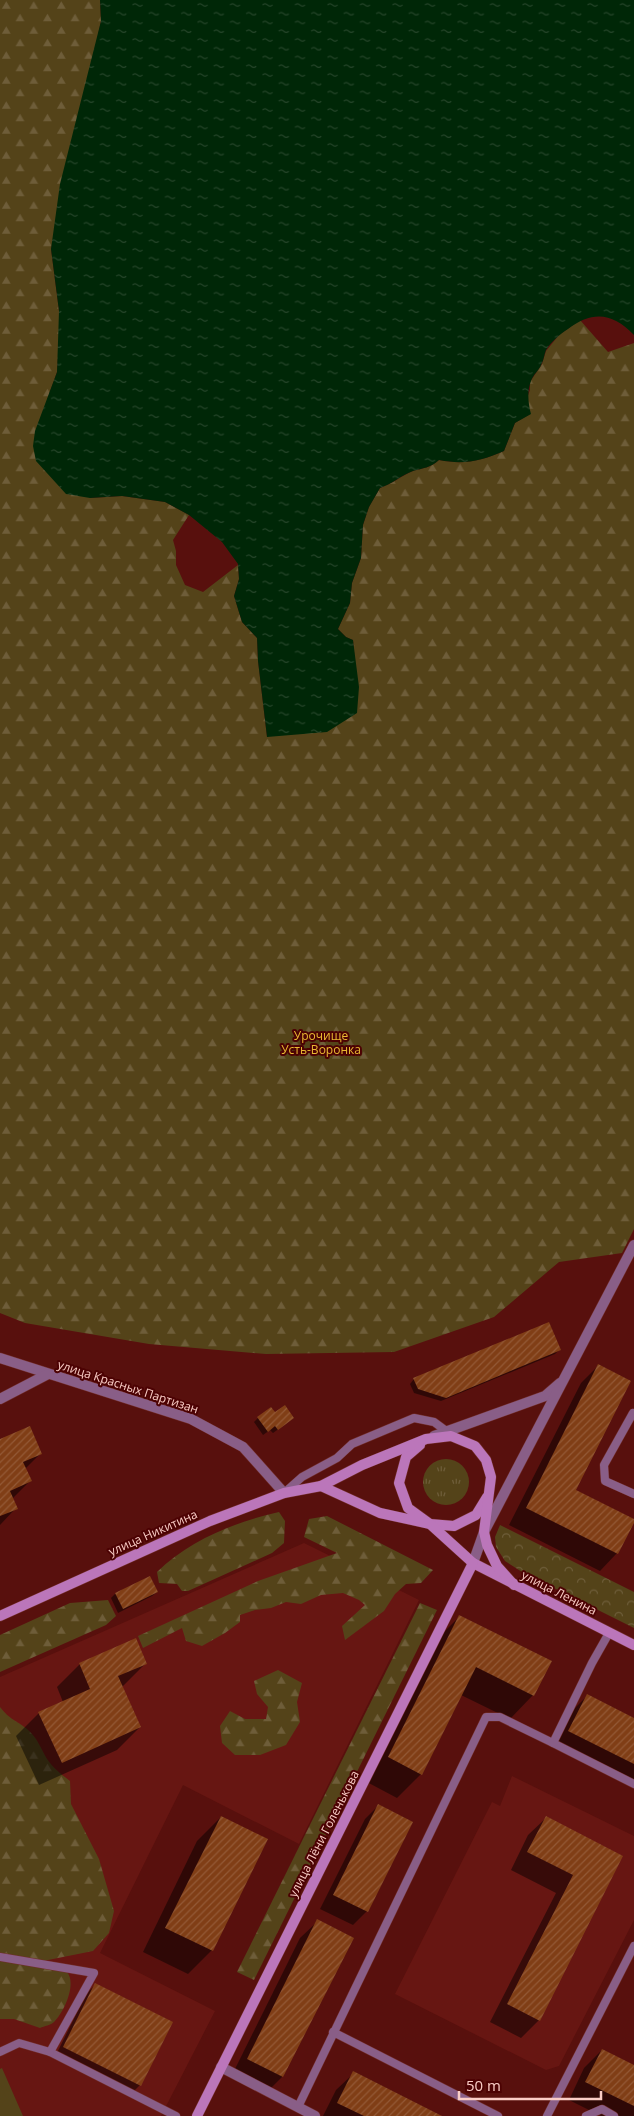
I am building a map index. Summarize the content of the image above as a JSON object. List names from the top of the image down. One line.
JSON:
{"streets":{"main road":["улица Никитина","улица Ленина","улица Лёни Голенькова"],"street":["улица Красных Партизан"]},"crossings":[["улица Красных Партизан","улица Никитина"],["улица Никитина","улица Ленина"],["улица Ленина","улица Лёни Голенькова"]],"parks":["Урочище Усть-Воронка"],"scale_bar":"50 m"}
